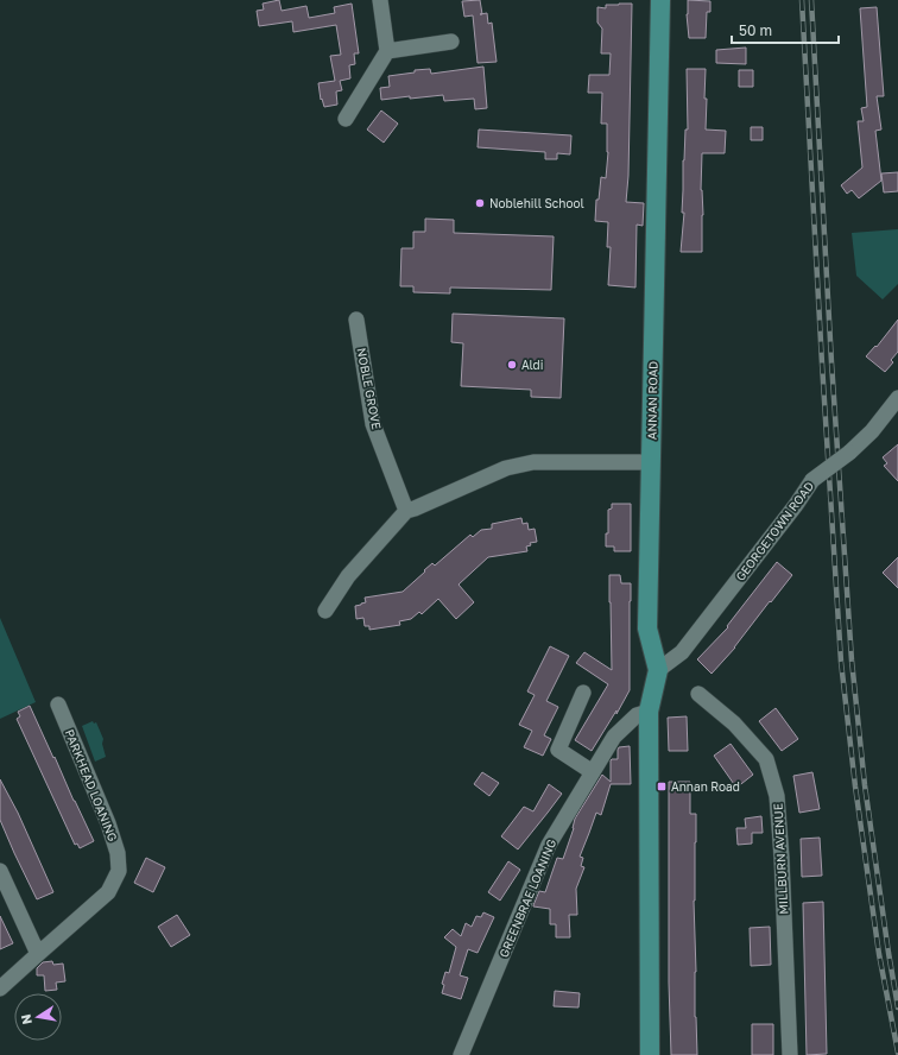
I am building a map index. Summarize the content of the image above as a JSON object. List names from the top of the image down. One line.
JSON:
{"streets":{"main road":["ANNAN ROAD"],"street":["NOBLE GROVE","GEORGETOWN ROAD","PARKHEAD LOANING","MILLBURN AVENUE","GREENBRAE LOANING"]},"crossings":[["ANNAN ROAD","GEORGETOWN ROAD"],["ANNAN ROAD","GREENBRAE LOANING"]],"places":{"other":["Noblehill School","Aldi"],"transit":["Annan Road"]},"scale_bar":"50 m","north":"left"}
